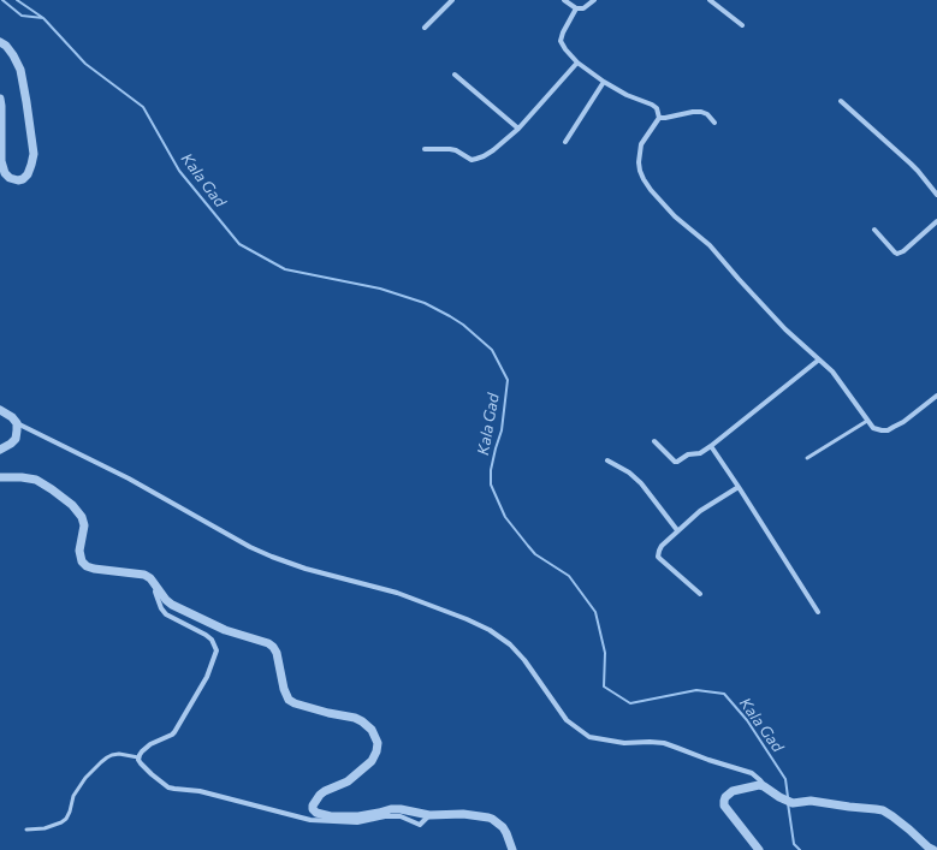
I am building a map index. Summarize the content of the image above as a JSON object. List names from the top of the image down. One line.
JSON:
{"water":["Kala Gad"]}
